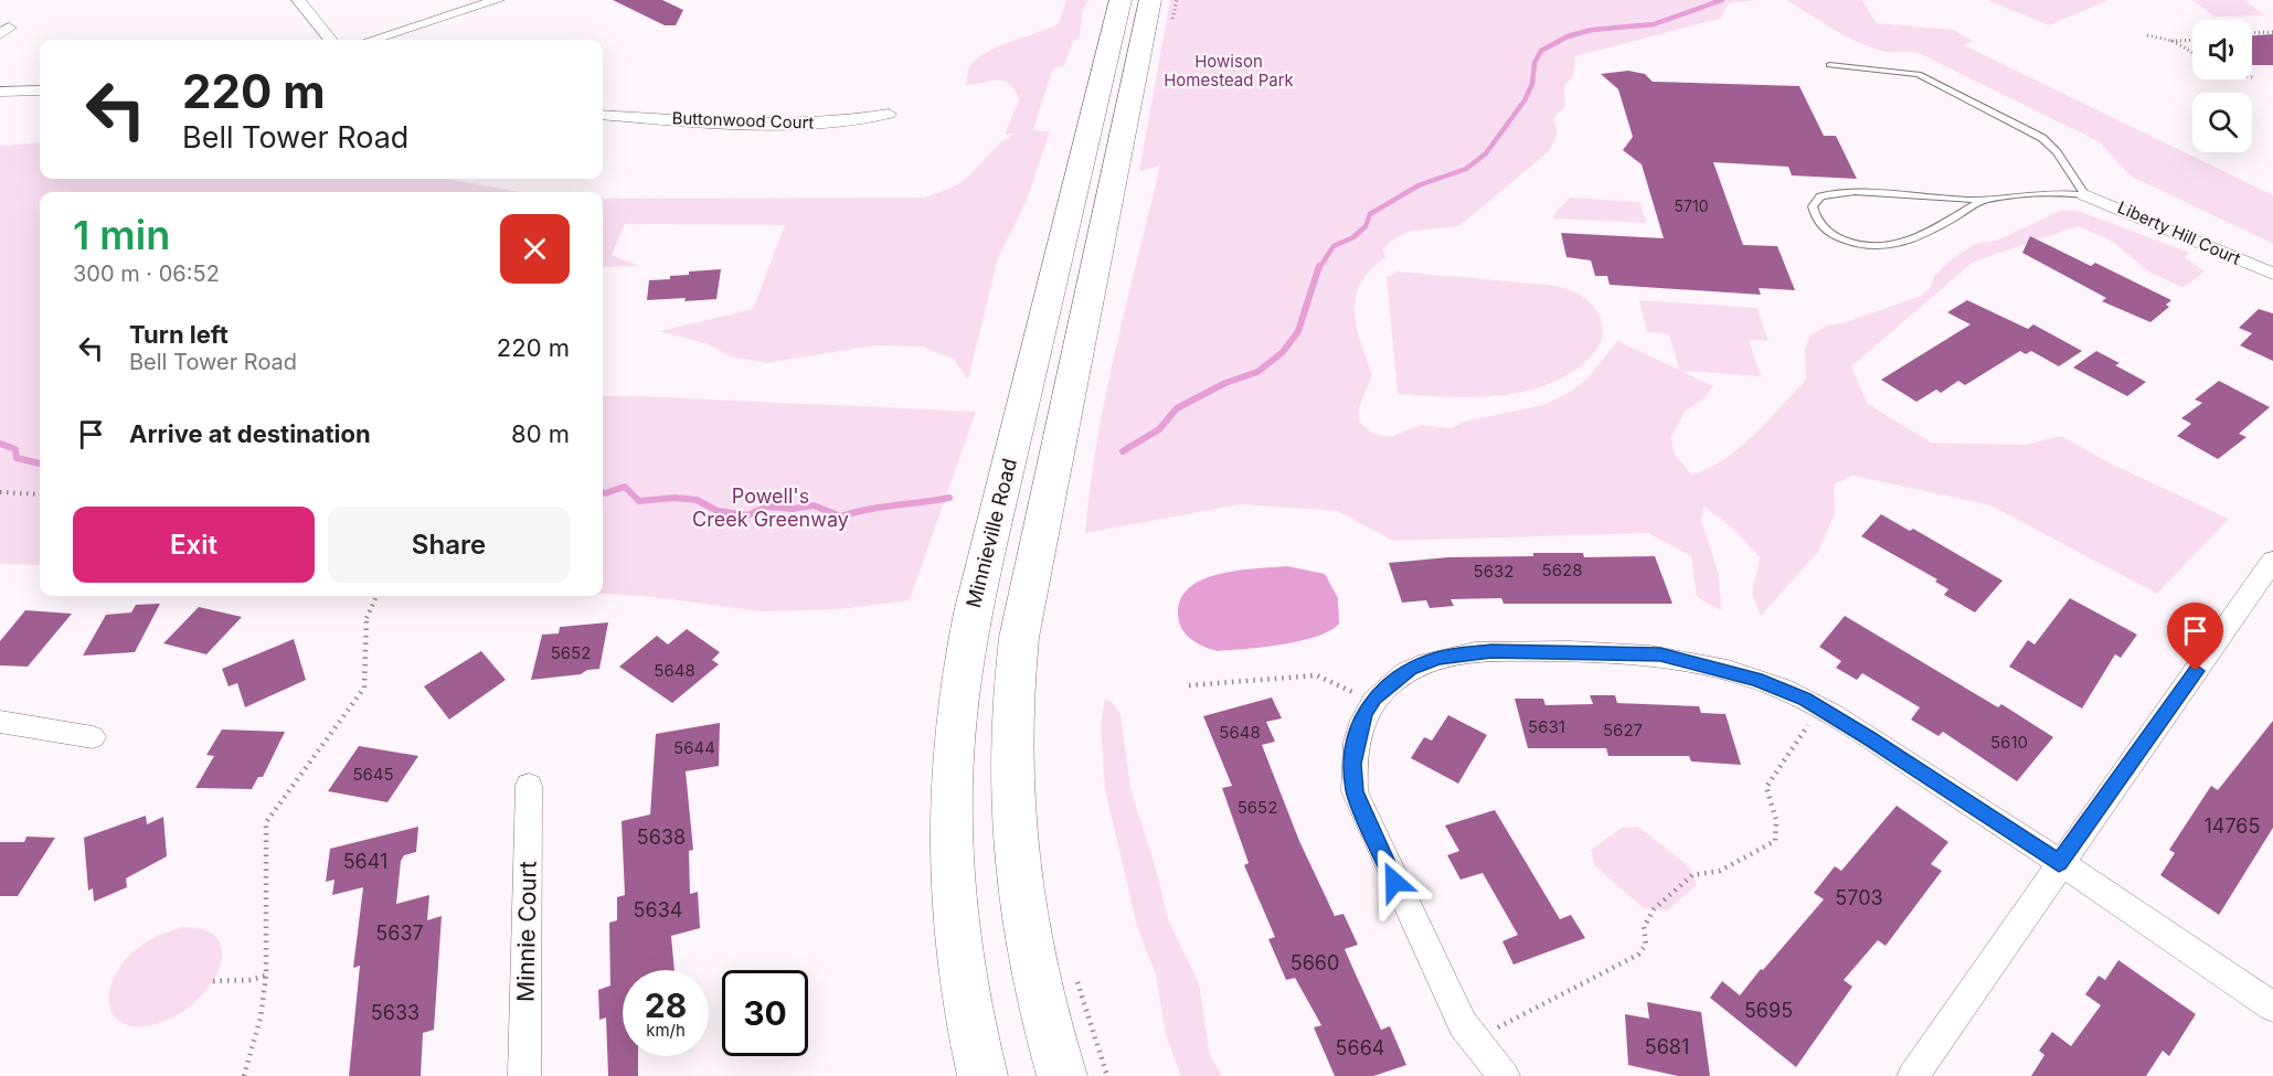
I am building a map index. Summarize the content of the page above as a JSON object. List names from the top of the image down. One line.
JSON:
{"streets":{"main road":["Minnieville Road"],"street":["Buttonwood Court","Liberty Hill Court","Minnie Court"]},"parks":["Howison Homestead Park","Powell's Creek Greenway"],"house_numbers":["5710","5628","5632","5652","5648","5631","5627","5648","5610","5644","5645","5652","14765","5638","5641","5703","5634","5637","5660","5695","5633","5681","5664"],"page":{"turn":["220 m","Bell Tower Road"],"heading":["1 min","300 m · 06:52"],"list":[{"name":"Turn left","note":"Bell Tower Road","value":"220 m"},{"name":"Arrive at destination","value":"80 m"}],"buttons":["Exit","Share"],"speed":"28 km/h","limit":"30"}}
